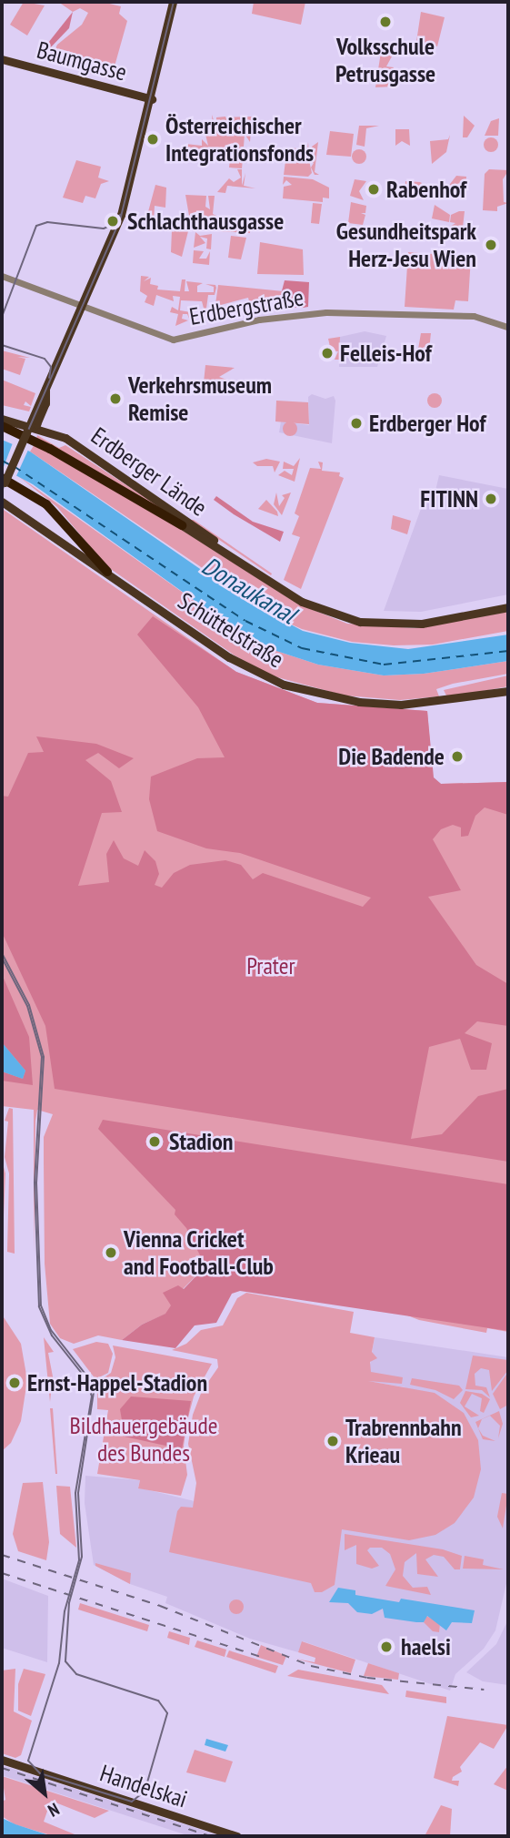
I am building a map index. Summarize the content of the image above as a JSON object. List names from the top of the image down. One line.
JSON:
{"streets":{"main road":["Baumgasse","Erdberger Lände","Schüttelstraße","Handelskai"],"street":["Erdbergstraße"]},"water":["Donaukanal"],"parks":["Prater","Bildhauergebäude des Bundes"],"places":["Volksschule Petrusgasse","Österreichischer Integrationsfonds","Rabenhof","Schlachthausgasse","Gesundheitspark Herz-Jesu Wien","Felleis-Hof","Verkehrsmuseum Remise","Erdberger Hof","FITINN","Die Badende","Stadion","Vienna Cricket and Football-Club","Ernst-Happel-Stadion","Trabrennbahn Krieau","haelsi"],"north":"bottom right"}
